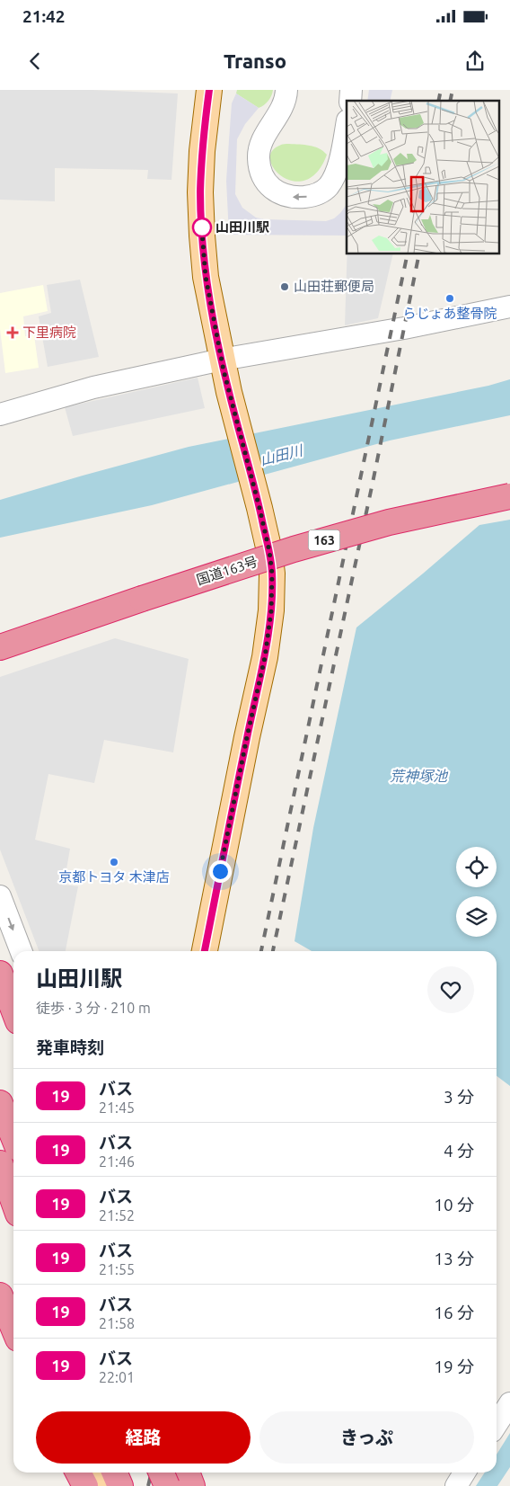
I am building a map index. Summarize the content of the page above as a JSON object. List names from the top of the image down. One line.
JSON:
{"streets":{"highway":["163","国道163号"]},"water":["山田川","荒神塚池"],"places":{"other":["山田川駅","山田荘郵便局","らじょあ整骨院","京都トヨタ 木津店"],"health":["下里病院"]},"lines":["bus line 19"],"page":{"status":"21:42","header":"Transo","heading":[["山田川駅","徒歩 · 3 分 · 210 m"],"発車時刻"],"list":[{"mark":"19","name":"バス","note":"21:45","value":"3 分"},{"mark":"19","name":"バス","note":"21:46","value":"4 分"},{"mark":"19","name":"バス","note":"21:52","value":"10 分"},{"mark":"19","name":"バス","note":"21:55","value":"13 分"},{"mark":"19","name":"バス","note":"21:58","value":"16 分"},{"mark":"19","name":"バス","note":"22:01","value":"19 分"}],"buttons":["経路","きっぷ"]}}
